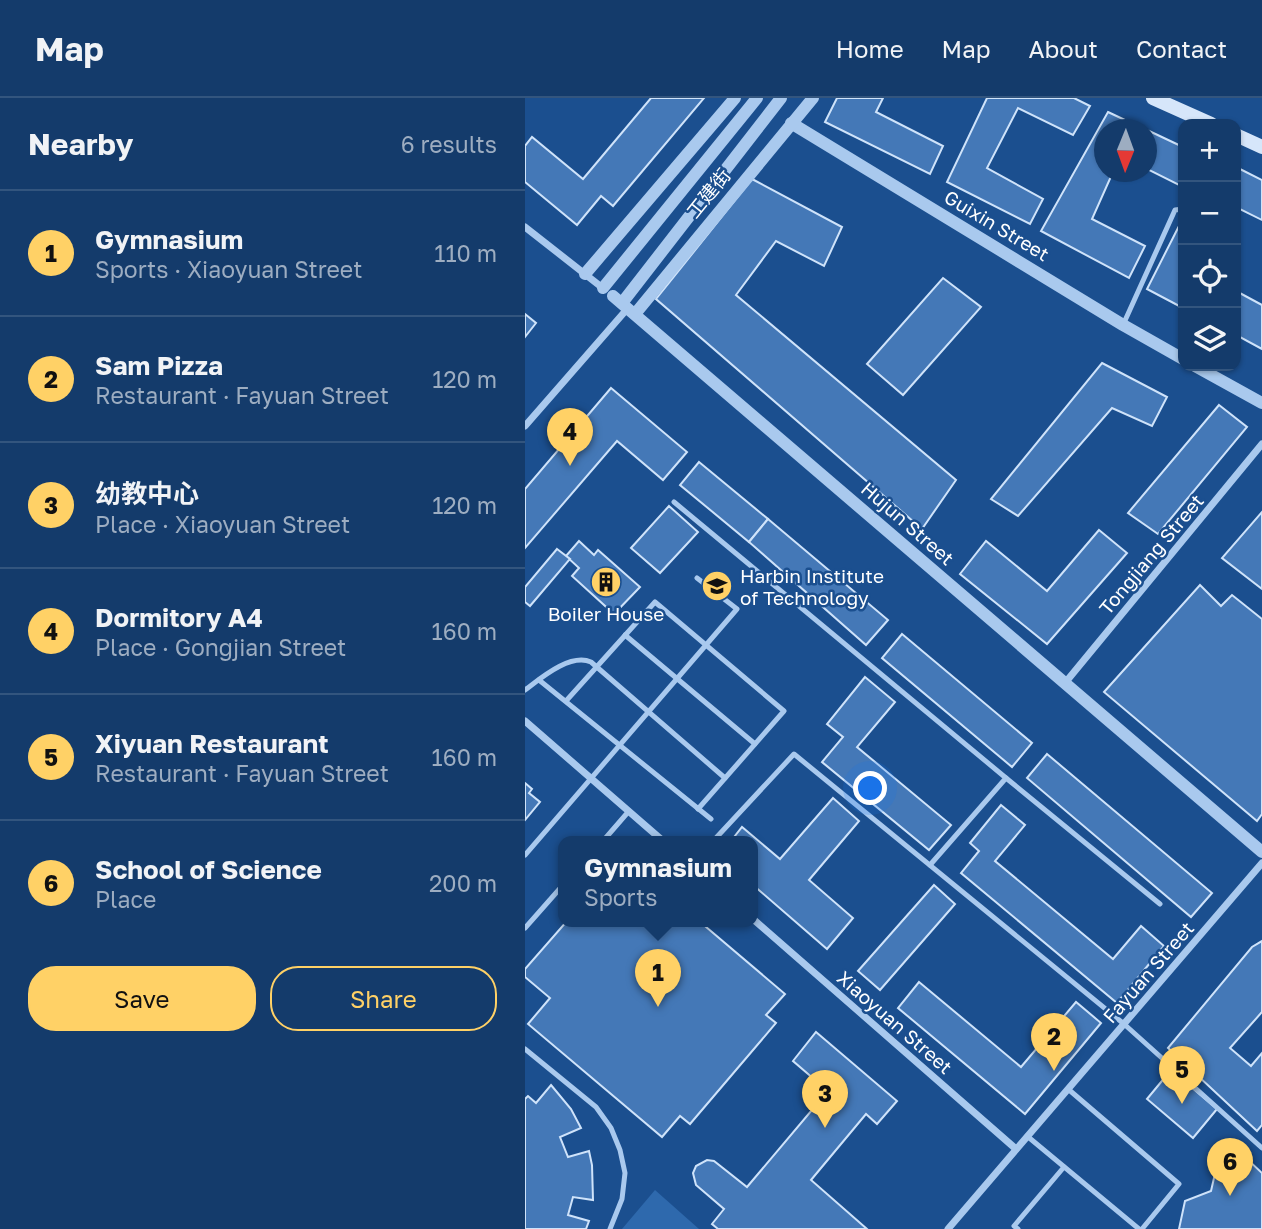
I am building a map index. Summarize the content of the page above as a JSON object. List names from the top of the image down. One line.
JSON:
{"streets":{"street":["工建街","Guixin Street","Hujun Street","Tongjiang Street","Fayuan Street","Xiaoyuan Street"]},"crossings":[["工建街","Guixin Street"],["工建街","Hujun Street"],["Hujun Street","Tongjiang Street"],["Fayuan Street","Xiaoyuan Street"]],"places":{"building":["Boiler House"],"school or university":["Harbin Institute of Technology"]},"north":"bottom","page":{"header":"Map","nav":["Home","Map","About","Contact"],"heading":["Nearby","6 results"],"map_buttons":["+","−"],"list":[{"mark":"1","name":"Gymnasium","note":"Sports · Xiaoyuan Street","value":"110 m"},{"mark":"2","name":"Sam Pizza","note":"Restaurant · Fayuan Street","value":"120 m"},{"mark":"3","name":"幼教中心","note":"Place · Xiaoyuan Street","value":"120 m"},{"mark":"4","name":"Dormitory A4","note":"Place · Gongjian Street","value":"160 m"},{"mark":"5","name":"Xiyuan Restaurant","note":"Restaurant · Fayuan Street","value":"160 m"},{"mark":"6","name":"School of Science","note":"Place","value":"200 m"}],"pins":["4","1","2","5","3","6"],"popup":["Gymnasium","Sports"],"buttons":["Save","Share"]}}
